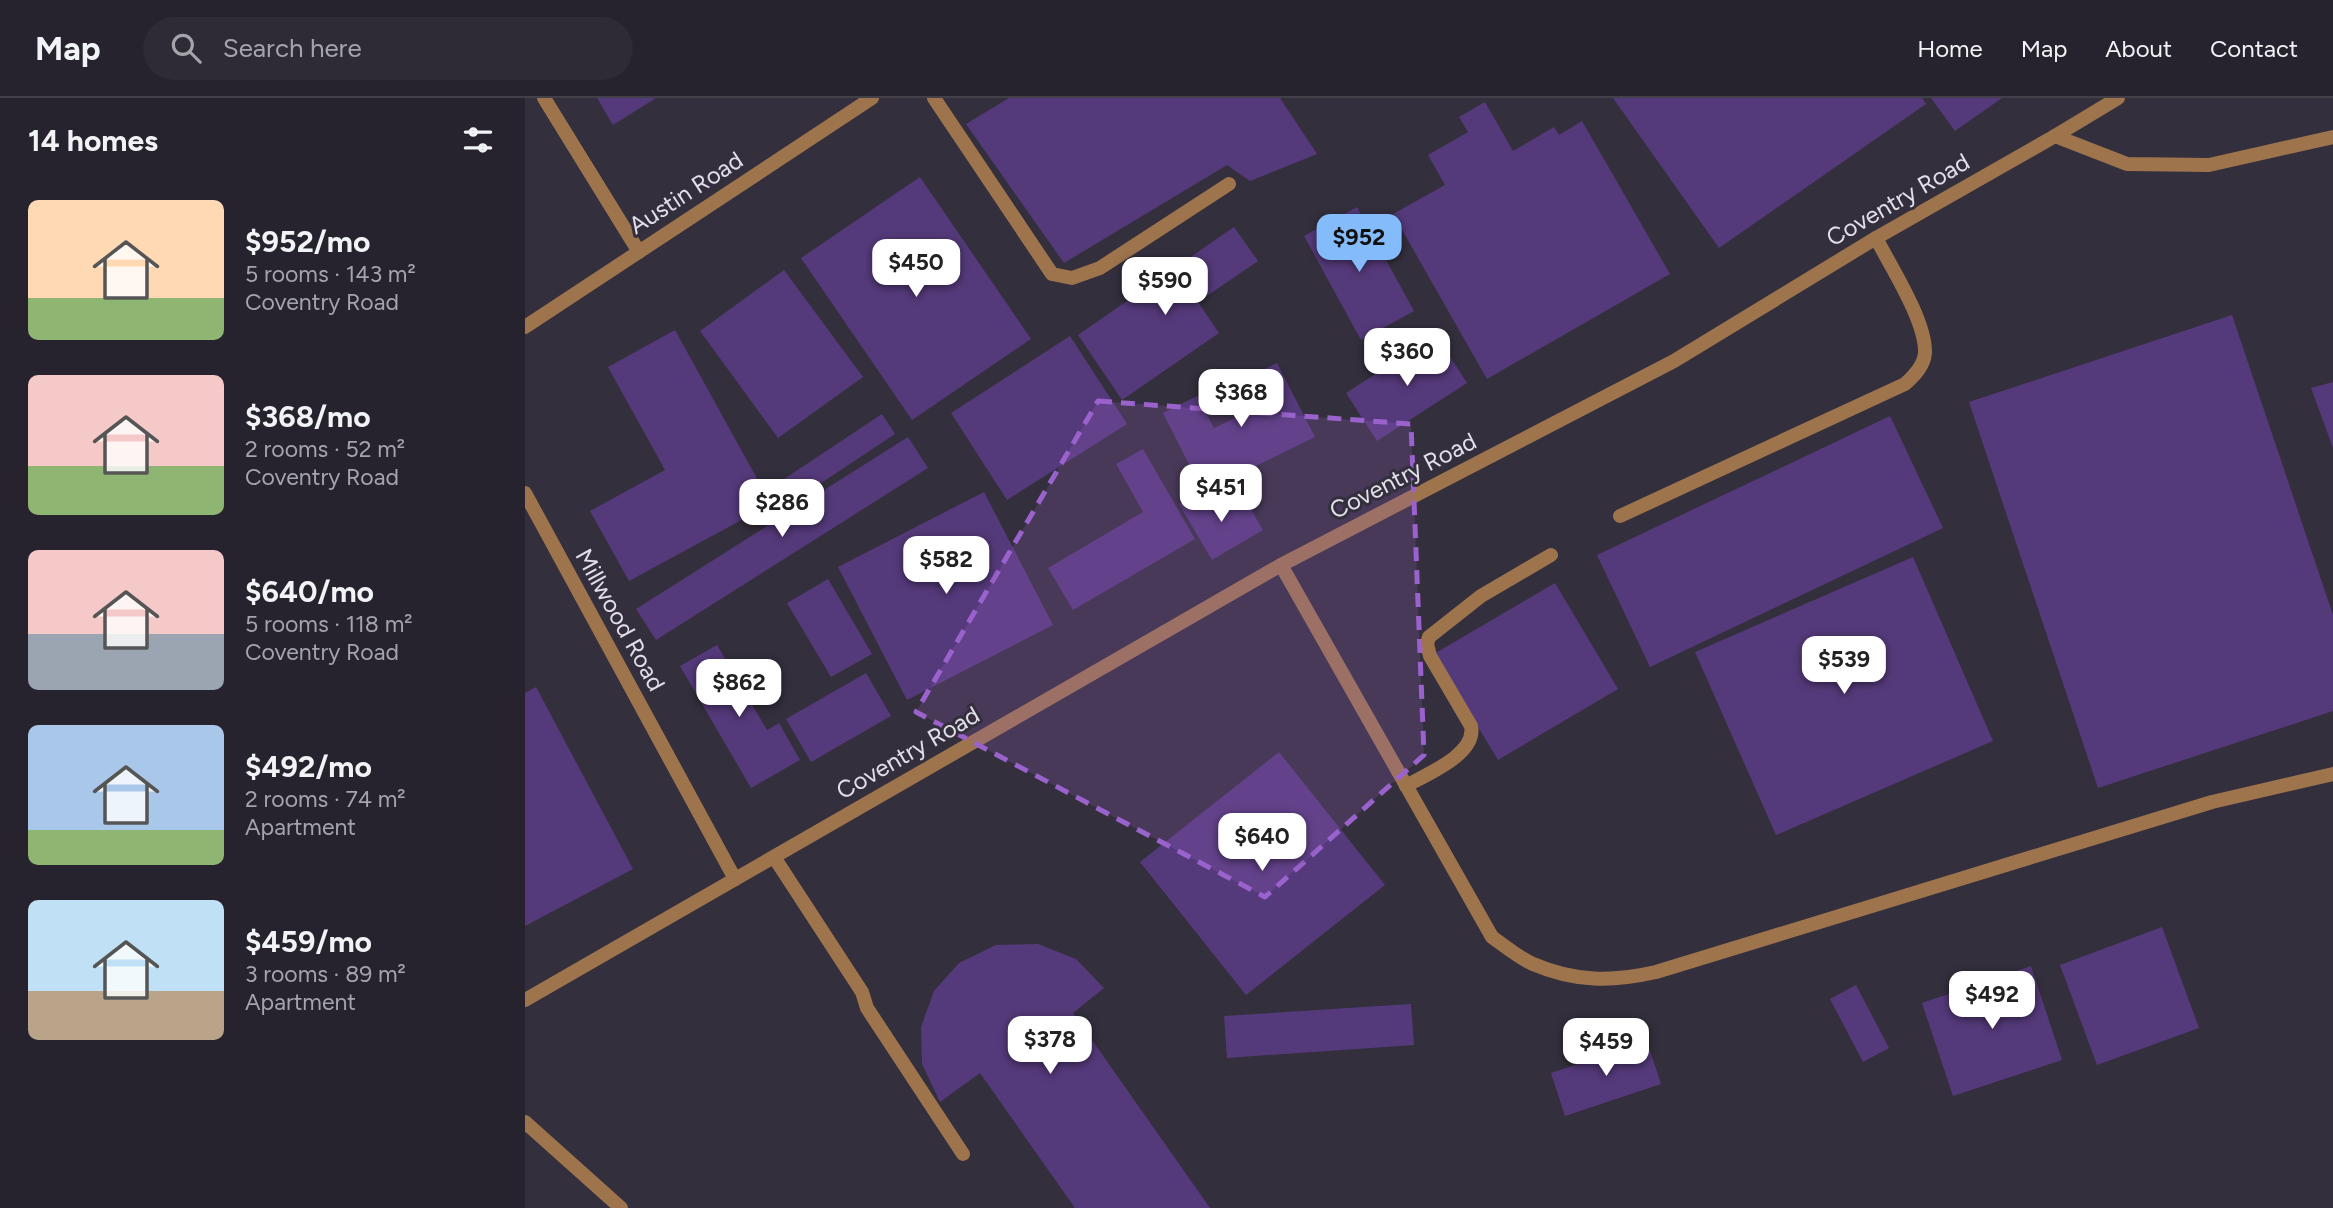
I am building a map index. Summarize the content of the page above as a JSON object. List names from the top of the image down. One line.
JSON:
{"streets":{"street":["Austin Road","Coventry Road","Millwood Road"]},"crossings":[["Coventry Road","Millwood Road"]],"page":{"header":"Map","search":"Search here","nav":["Home","Map","About","Contact"],"heading":"14 homes","list":[{"name":"$952/mo","note":"5 rooms · 143 m² · Coventry Road"},{"name":"$368/mo","note":"2 rooms · 52 m² · Coventry Road"},{"name":"$640/mo","note":"5 rooms · 118 m² · Coventry Road"},{"name":"$492/mo","note":"2 rooms · 74 m² · Apartment"},{"name":"$459/mo","note":"3 rooms · 89 m² · Apartment"}],"price":["$952","$450","$590","$360","$368","$451","$286","$582","$539","$862","$640","$492","$378","$459"]}}
